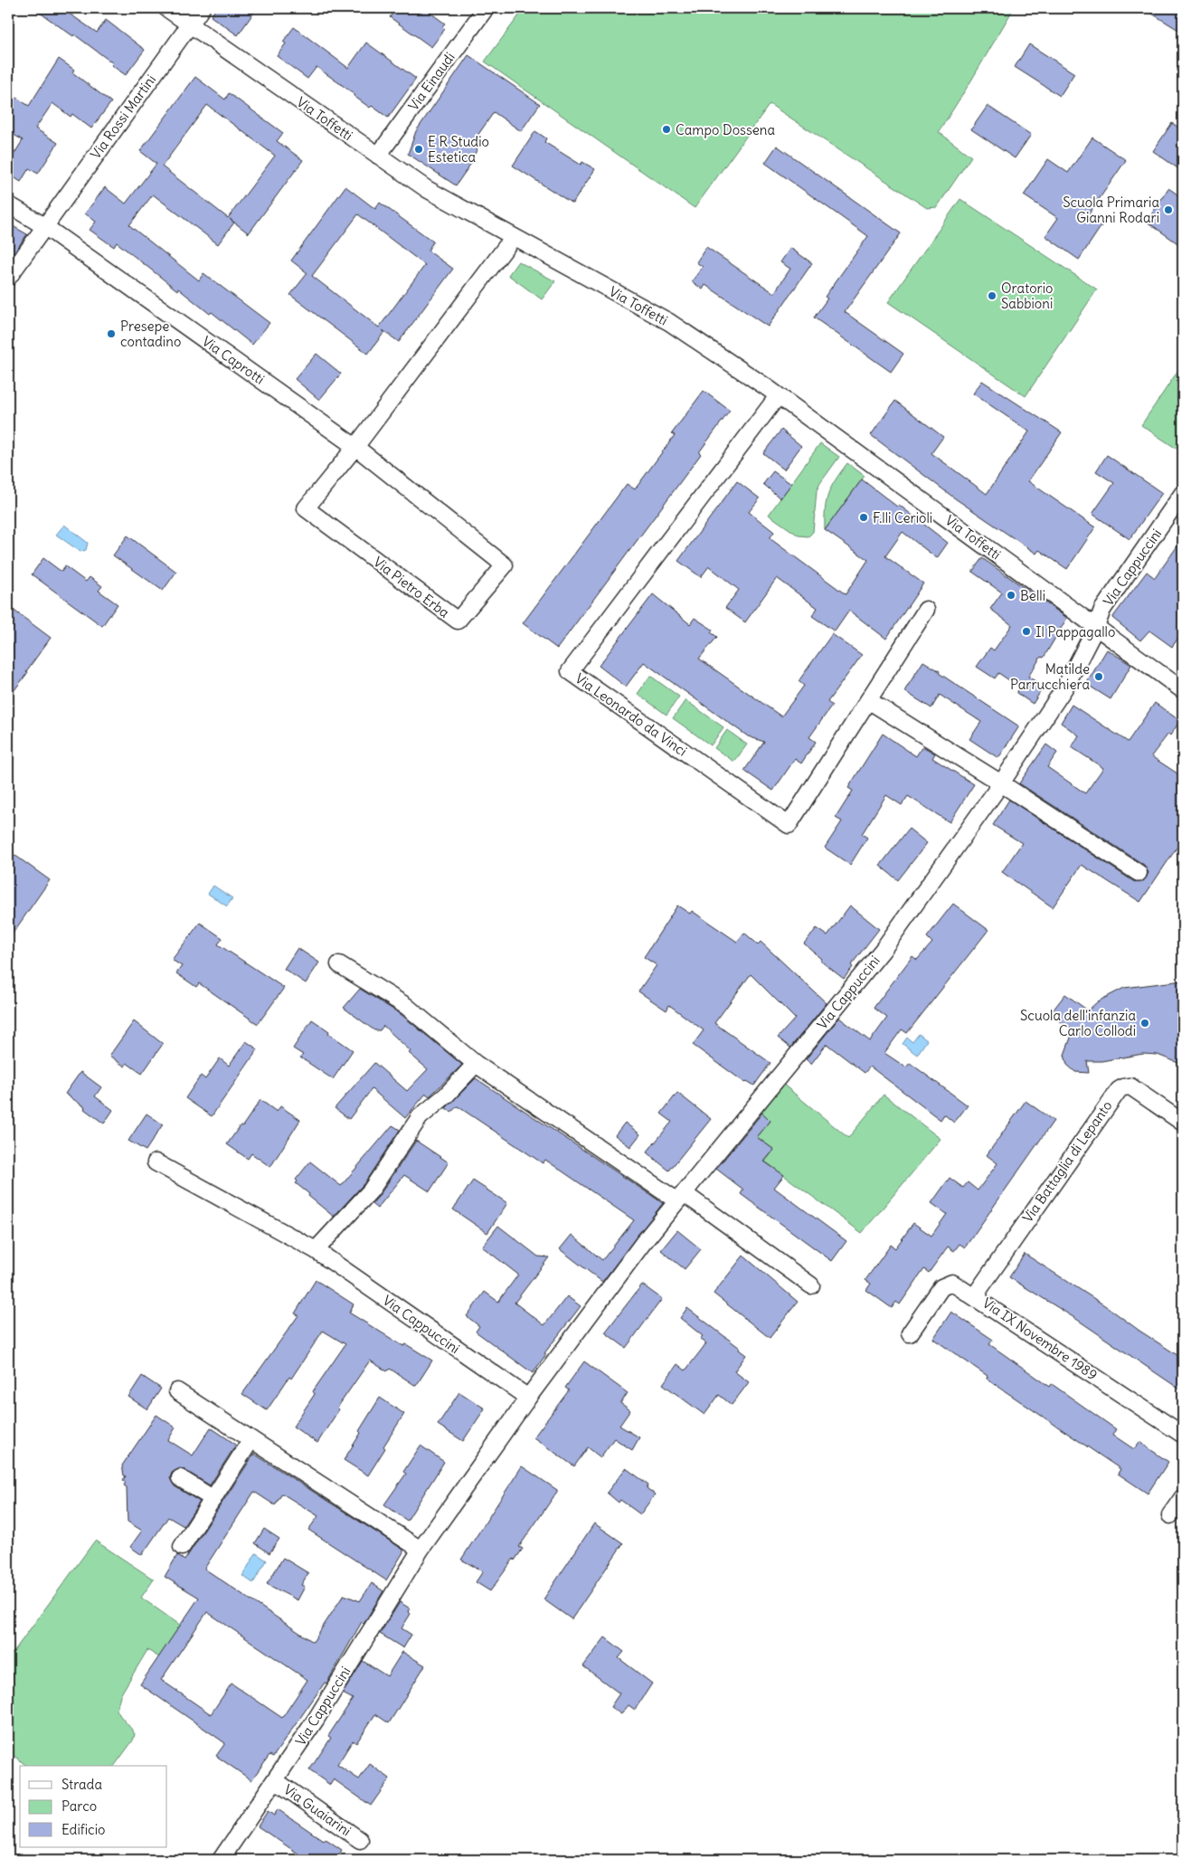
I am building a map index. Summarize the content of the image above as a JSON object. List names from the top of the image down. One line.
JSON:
{"streets":{"street":["Via Einaudi","Via Rossi Martini","Via Toffetti","Via Caprotti","Via Cappuccini","Via Pietro Erba","Via Leonardo da Vinci","Via Battaglia di Lepanto","Via IX Novembre 1989","Via Guaiarini"]},"crossings":[["Via Einaudi","Via Toffetti"],["Via Rossi Martini","Via Toffetti"],["Via Rossi Martini","Via Caprotti"],["Via Toffetti","Via Cappuccini"],["Via Toffetti","Via Pietro Erba"],["Via Toffetti","Via Leonardo da Vinci"],["Via Caprotti","Via Pietro Erba"],["Via Cappuccini","Via Guaiarini"],["Via Battaglia di Lepanto","Via IX Novembre 1989"]],"places":["Campo Dossena","E R Studio Estetica","Scuola Primaria Gianni Rodari","Oratorio Sabbioni","Presepe contadino","F.lli Cerioli","Belli","Il Pappagallo","Matilde Parrucchiera","Scuola dell'infanzia Carlo Collodi"],"legend":["Strada","Parco","Edificio"]}
